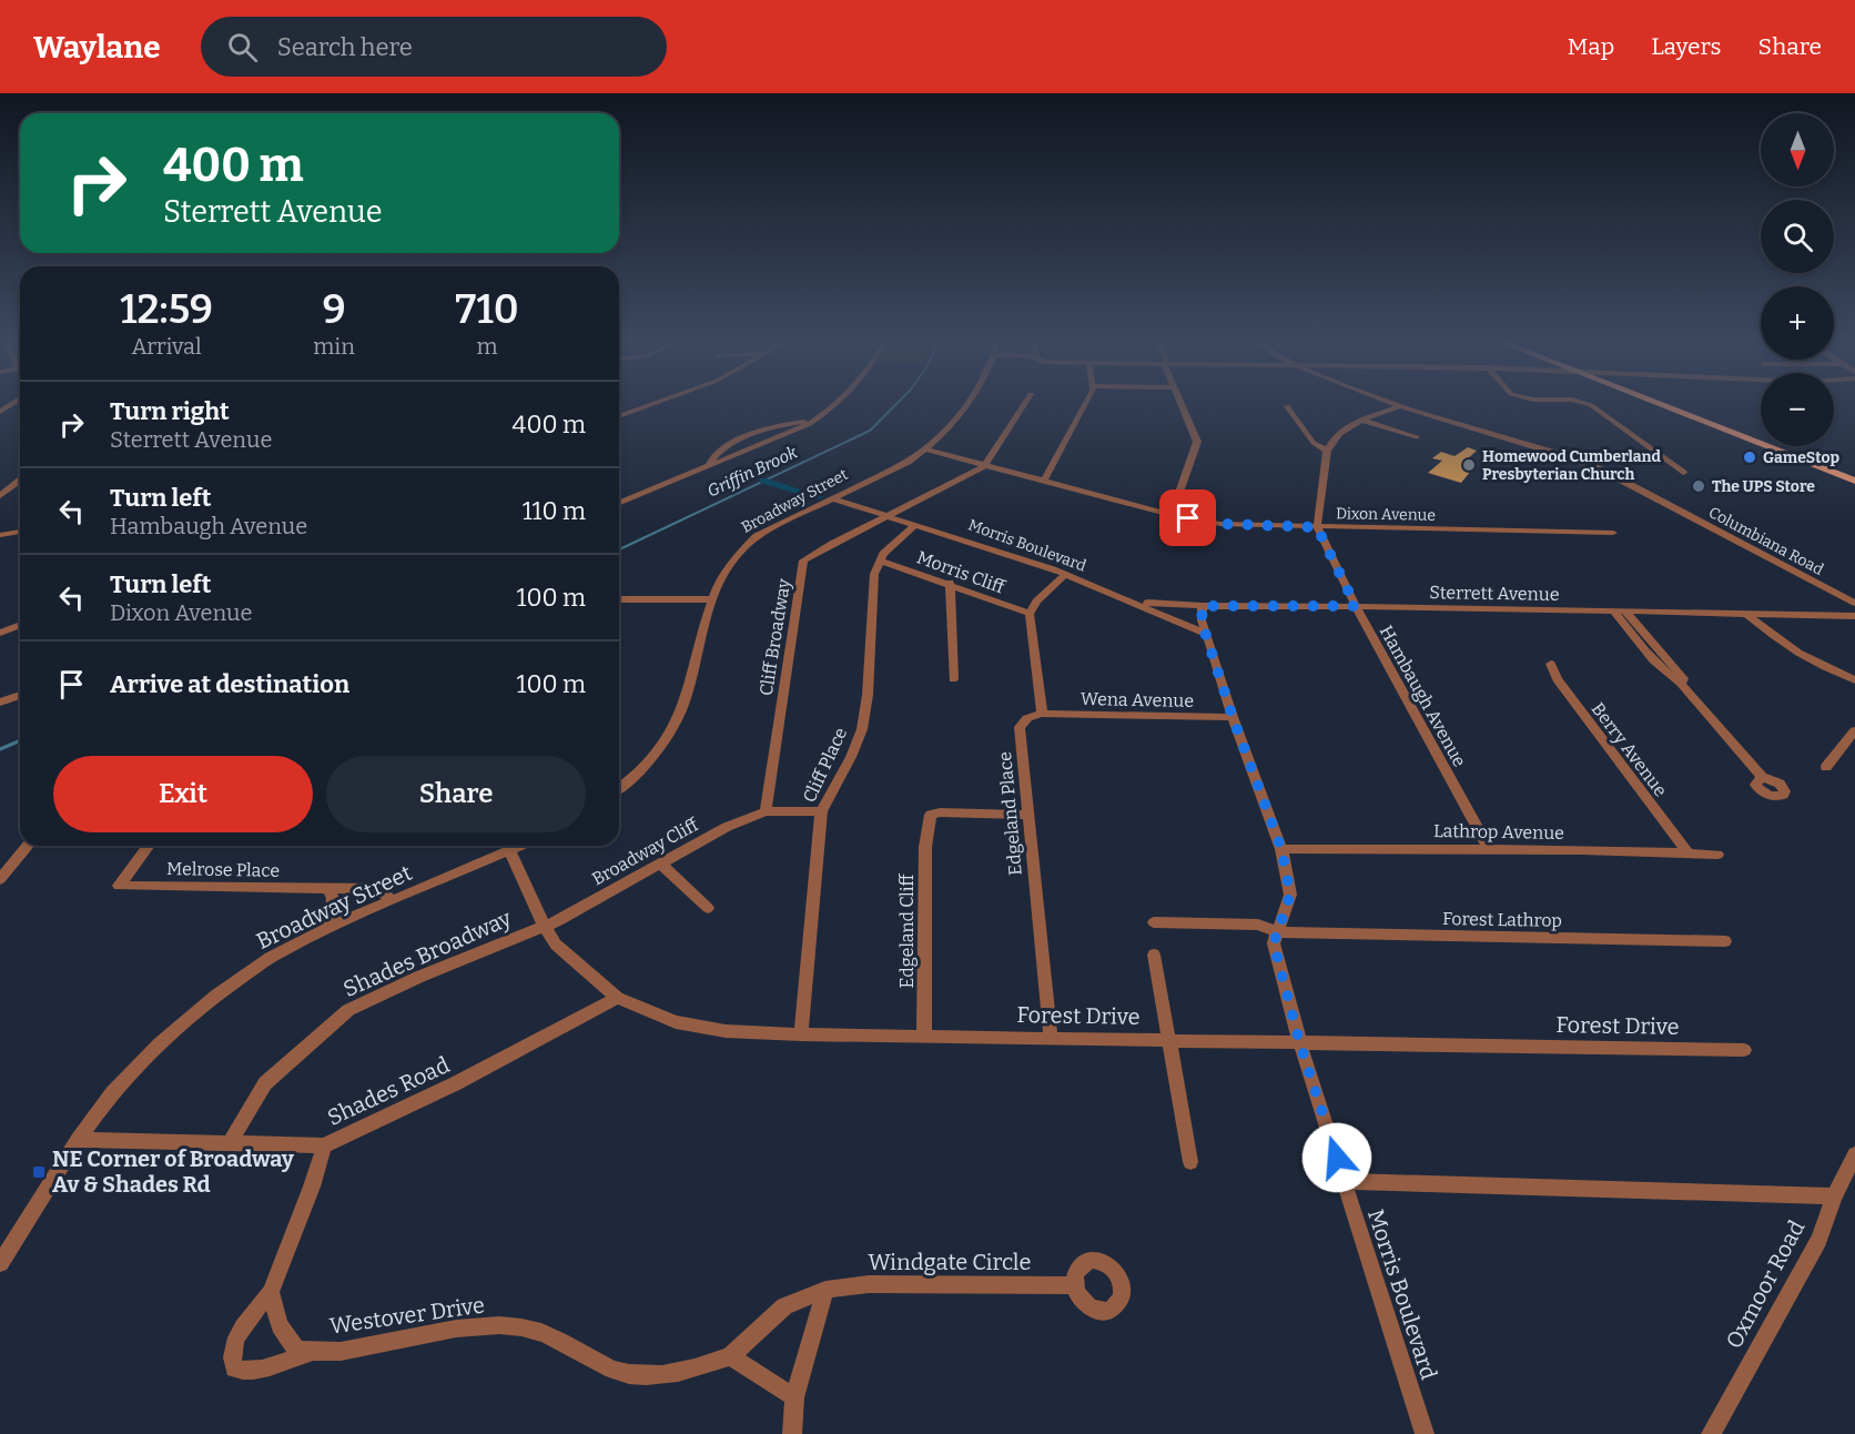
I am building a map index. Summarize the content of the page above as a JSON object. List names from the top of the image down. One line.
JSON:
{"streets":{"street":["Broadway Street","Dixon Avenue","Columbiana Road","Morris Boulevard","Morris Cliff","Sterrett Avenue","Cliff Broadway","Hambaugh Avenue","Wena Avenue","Berry Avenue","Cliff Place","Edgeland Place","Lathrop Avenue","Broadway Cliff","Melrose Place","Forest Lathrop","Edgeland Cliff","Shades Broadway","Forest Drive","Shades Road","Windgate Circle","Oxmoor Road","Westover Drive"]},"crossings":[["Broadway Street","Dixon Avenue"],["Broadway Street","Morris Boulevard"],["Broadway Street","Melrose Place"],["Broadway Street","Forest Drive"],["Broadway Street","Shades Road"],["Dixon Avenue","Hambaugh Avenue"],["Morris Boulevard","Sterrett Avenue"],["Morris Boulevard","Cliff Broadway"],["Morris Boulevard","Wena Avenue"],["Morris Boulevard","Lathrop Avenue"],["Morris Boulevard","Forest Lathrop"],["Morris Boulevard","Forest Drive"],["Morris Cliff","Cliff Place"],["Sterrett Avenue","Hambaugh Avenue"],["Cliff Broadway","Broadway Cliff"],["Hambaugh Avenue","Lathrop Avenue"],["Wena Avenue","Edgeland Place"],["Berry Avenue","Lathrop Avenue"],["Cliff Place","Forest Drive"],["Edgeland Place","Edgeland Cliff"],["Edgeland Place","Forest Drive"],["Broadway Cliff","Shades Broadway"],["Broadway Cliff","Forest Drive"],["Edgeland Cliff","Forest Drive"],["Shades Broadway","Forest Drive"],["Shades Broadway","Shades Road"],["Forest Drive","Shades Road"],["Shades Road","Westover Drive"],["Windgate Circle","Westover Drive"]],"water":["Griffin Brook"],"places":{"other":["GameStop","Homewood Cumberland Presbyterian Church","The UPS Store"],"transit":["NE Corner of Broadway Av & Shades Rd"]},"north":"bottom","page":{"header":"Waylane","search":"Search here","nav":["Map","Layers","Share"],"map_buttons":["+","−"],"turn":["400 m","Sterrett Avenue"],"eta":["12:59","Arrival","9","min","710","m"],"list":[{"name":"Turn right","note":"Sterrett Avenue","value":"400 m"},{"name":"Turn left","note":"Hambaugh Avenue","value":"110 m"},{"name":"Turn left","note":"Dixon Avenue","value":"100 m"},{"name":"Arrive at destination","value":"100 m"}],"buttons":["Exit","Share"]}}
